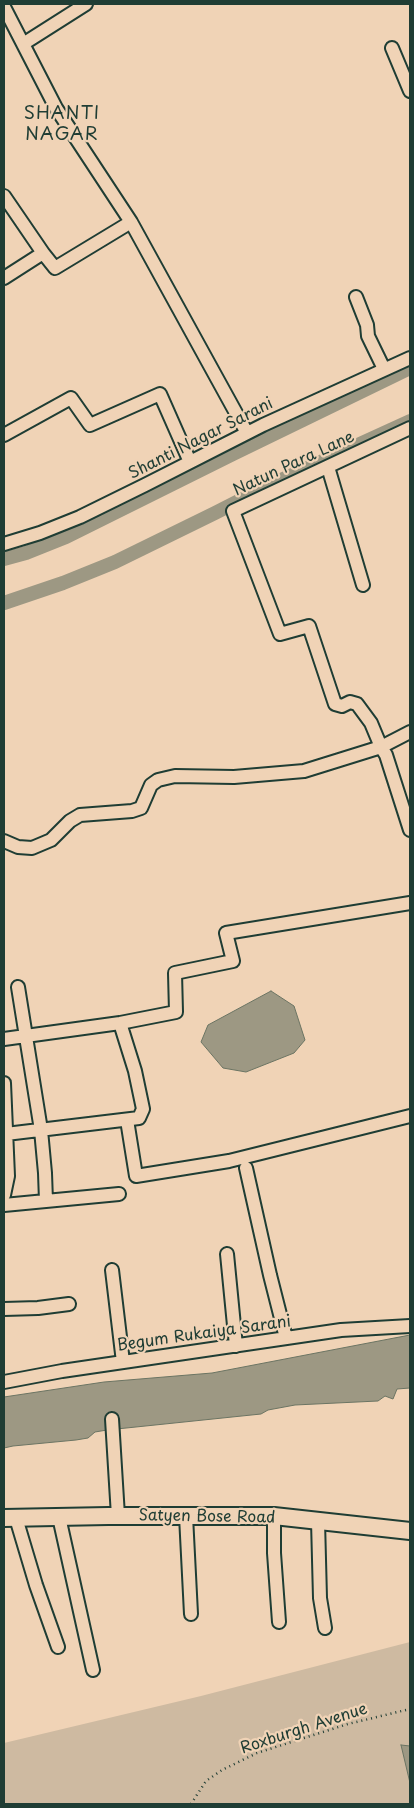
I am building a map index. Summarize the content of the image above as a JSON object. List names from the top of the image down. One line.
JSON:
{"streets":{"main road":["Satyen Bose Road"],"street":["Shanti Nagar Sarani","Natun Para Lane","Begum Rukaiya Sarani"],"path":["Roxburgh Avenue"]},"districts":["SHANTI NAGAR"]}
